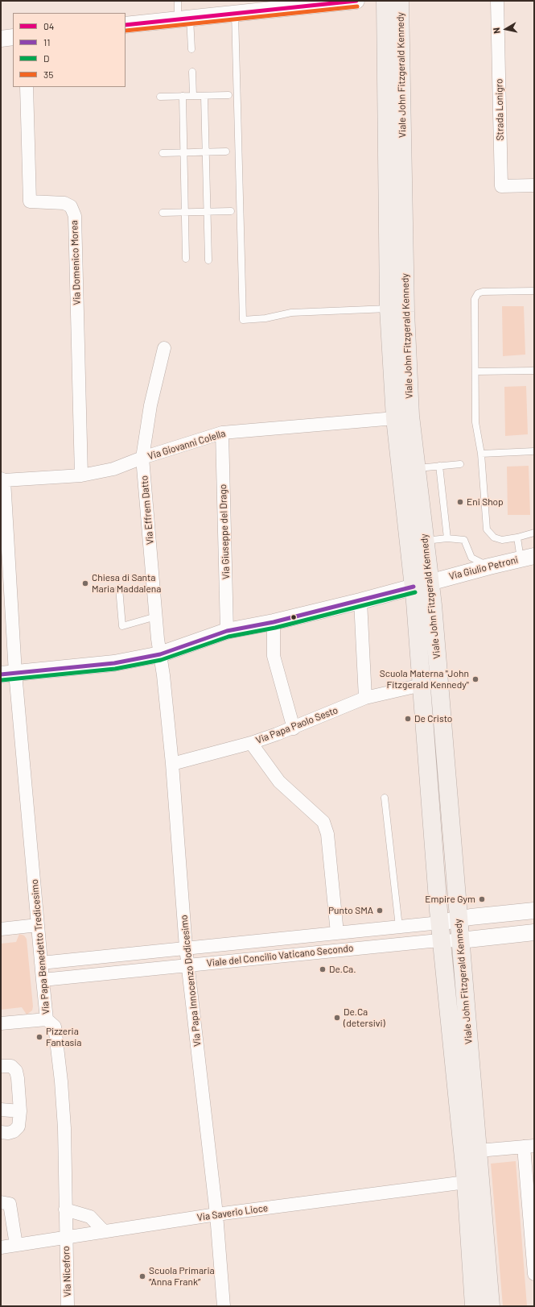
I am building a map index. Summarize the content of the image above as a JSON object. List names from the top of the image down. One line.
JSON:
{"streets":{"main road":["Viale John Fitzgerald Kennedy"],"street":["Strada Lonigro","Via Domenico Morea","Via Giovanni Colella","Via Effrem Datto","Via Giuseppe del Drago","Via Giulio Petroni","Via Papa Paolo Sesto","Via Papa Benedetto Tredicesimo","Viale del Concilio Vaticano Secondo","Via Papa Innocenzo Dodicesimo","Via Saverio Lioce","Via Niceforo"]},"crossings":[["Viale John Fitzgerald Kennedy","Via Giovanni Colella"],["Viale John Fitzgerald Kennedy","Via Giulio Petroni"],["Viale John Fitzgerald Kennedy","Via Papa Paolo Sesto"],["Viale John Fitzgerald Kennedy","Viale del Concilio Vaticano Secondo"],["Viale John Fitzgerald Kennedy","Via Saverio Lioce"],["Via Domenico Morea","Via Giovanni Colella"],["Via Giovanni Colella","Via Effrem Datto"],["Via Giovanni Colella","Via Giuseppe del Drago"],["Via Giovanni Colella","Via Papa Benedetto Tredicesimo"],["Via Effrem Datto","Via Giulio Petroni"],["Via Effrem Datto","Via Papa Innocenzo Dodicesimo"],["Via Giuseppe del Drago","Via Giulio Petroni"],["Via Giulio Petroni","Via Papa Benedetto Tredicesimo"],["Via Giulio Petroni","Via Papa Innocenzo Dodicesimo"],["Via Papa Paolo Sesto","Via Papa Innocenzo Dodicesimo"],["Via Papa Benedetto Tredicesimo","Viale del Concilio Vaticano Secondo"],["Via Papa Benedetto Tredicesimo","Via Saverio Lioce"],["Via Papa Benedetto Tredicesimo","Via Niceforo"],["Viale del Concilio Vaticano Secondo","Via Papa Innocenzo Dodicesimo"],["Via Papa Innocenzo Dodicesimo","Via Saverio Lioce"],["Via Saverio Lioce","Via Niceforo"]],"places":["Eni Shop","Chiesa di Santa Maria Maddalena","Scuola Materna \"John Fitzgerald Kennedy\"","De Cristo","Empire Gym","Punto SMA","De.Ca.","De.Ca (detersivi)","Pizzeria Fantasia","Scuola Primaria “Anna Frank”"],"lines":["transit line 04","transit line 35","transit line 11","transit line D"],"legend":["04","11","D","35"],"north":"left"}
